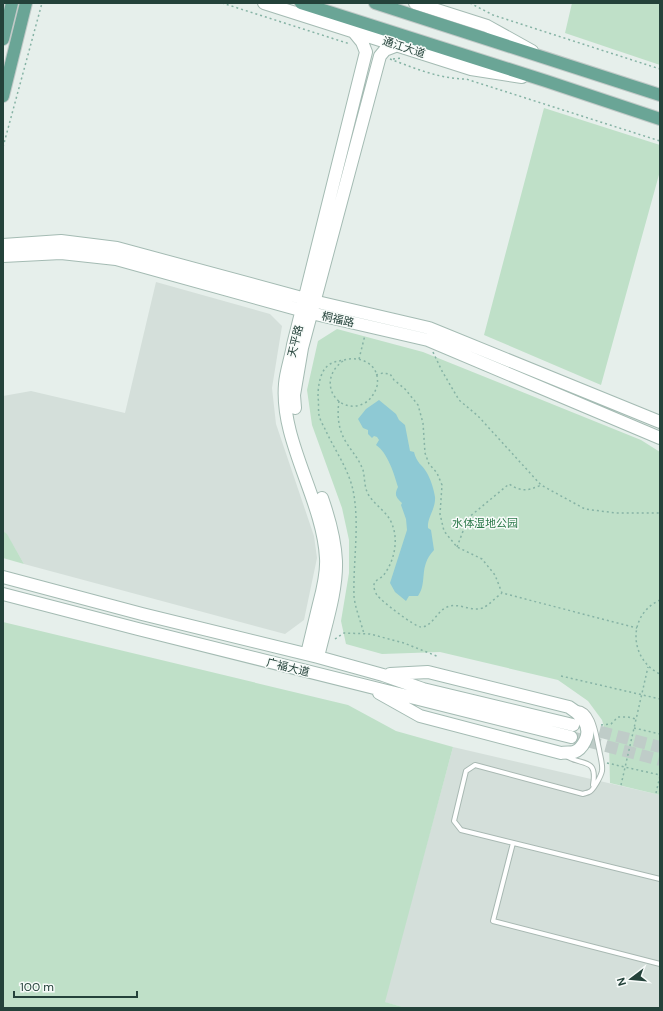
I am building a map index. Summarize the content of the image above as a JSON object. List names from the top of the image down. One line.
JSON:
{"streets":{"main road":["通江大道"],"street":["桐福路","天平路","广福大道"]},"crossings":[["通江大道","天平路"],["桐福路","天平路"],["天平路","广福大道"]],"parks":["水体湿地公园"],"scale_bar":"100 m","north":"left"}
